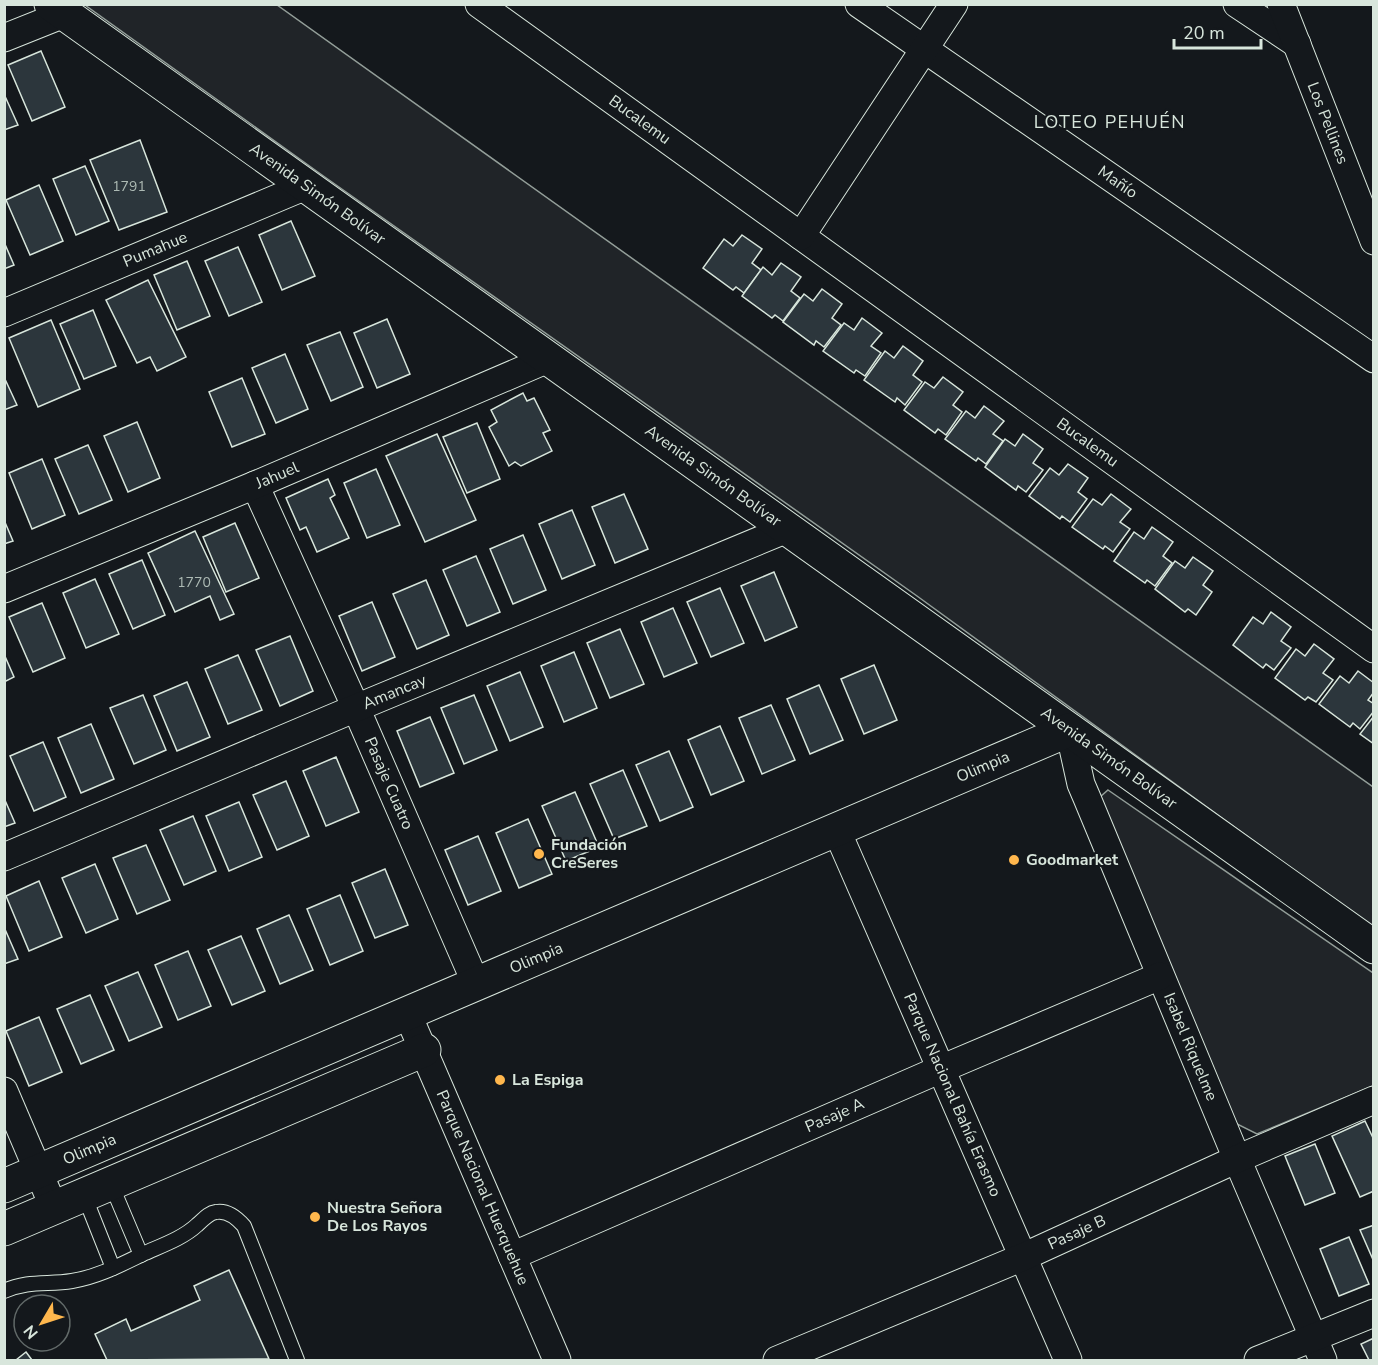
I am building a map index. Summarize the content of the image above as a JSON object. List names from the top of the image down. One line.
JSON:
{"streets":{"street":["Bucalemu","Los Pellines","Mañío","Avenida Simón Bolívar","Pumahue","Jahuel","Amancay","Olimpia","Pasaje Cuatro","Isabel Riquelme","Parque Nacional Bahía Erasmo","Pasaje A","Parque Nacional Huerquehue","Pasaje B"]},"crossings":[["Avenida Simón Bolívar","Pumahue"],["Avenida Simón Bolívar","Jahuel"],["Avenida Simón Bolívar","Amancay"],["Avenida Simón Bolívar","Olimpia"],["Avenida Simón Bolívar","Isabel Riquelme"],["Jahuel","Pasaje Cuatro"],["Amancay","Pasaje Cuatro"],["Olimpia","Pasaje Cuatro"],["Olimpia","Isabel Riquelme"],["Olimpia","Parque Nacional Bahía Erasmo"],["Olimpia","Parque Nacional Huerquehue"],["Isabel Riquelme","Pasaje A"],["Isabel Riquelme","Pasaje B"],["Parque Nacional Bahía Erasmo","Pasaje A"],["Parque Nacional Bahía Erasmo","Pasaje B"],["Pasaje A","Parque Nacional Huerquehue"]],"districts":["LOTEO PEHUÉN"],"places":["Fundación CreSeres","Goodmarket","La Espiga","Nuestra Señora De Los Rayos"],"house_numbers":["1791","1770"],"scale_bar":"20 m","north":"bottom left"}
